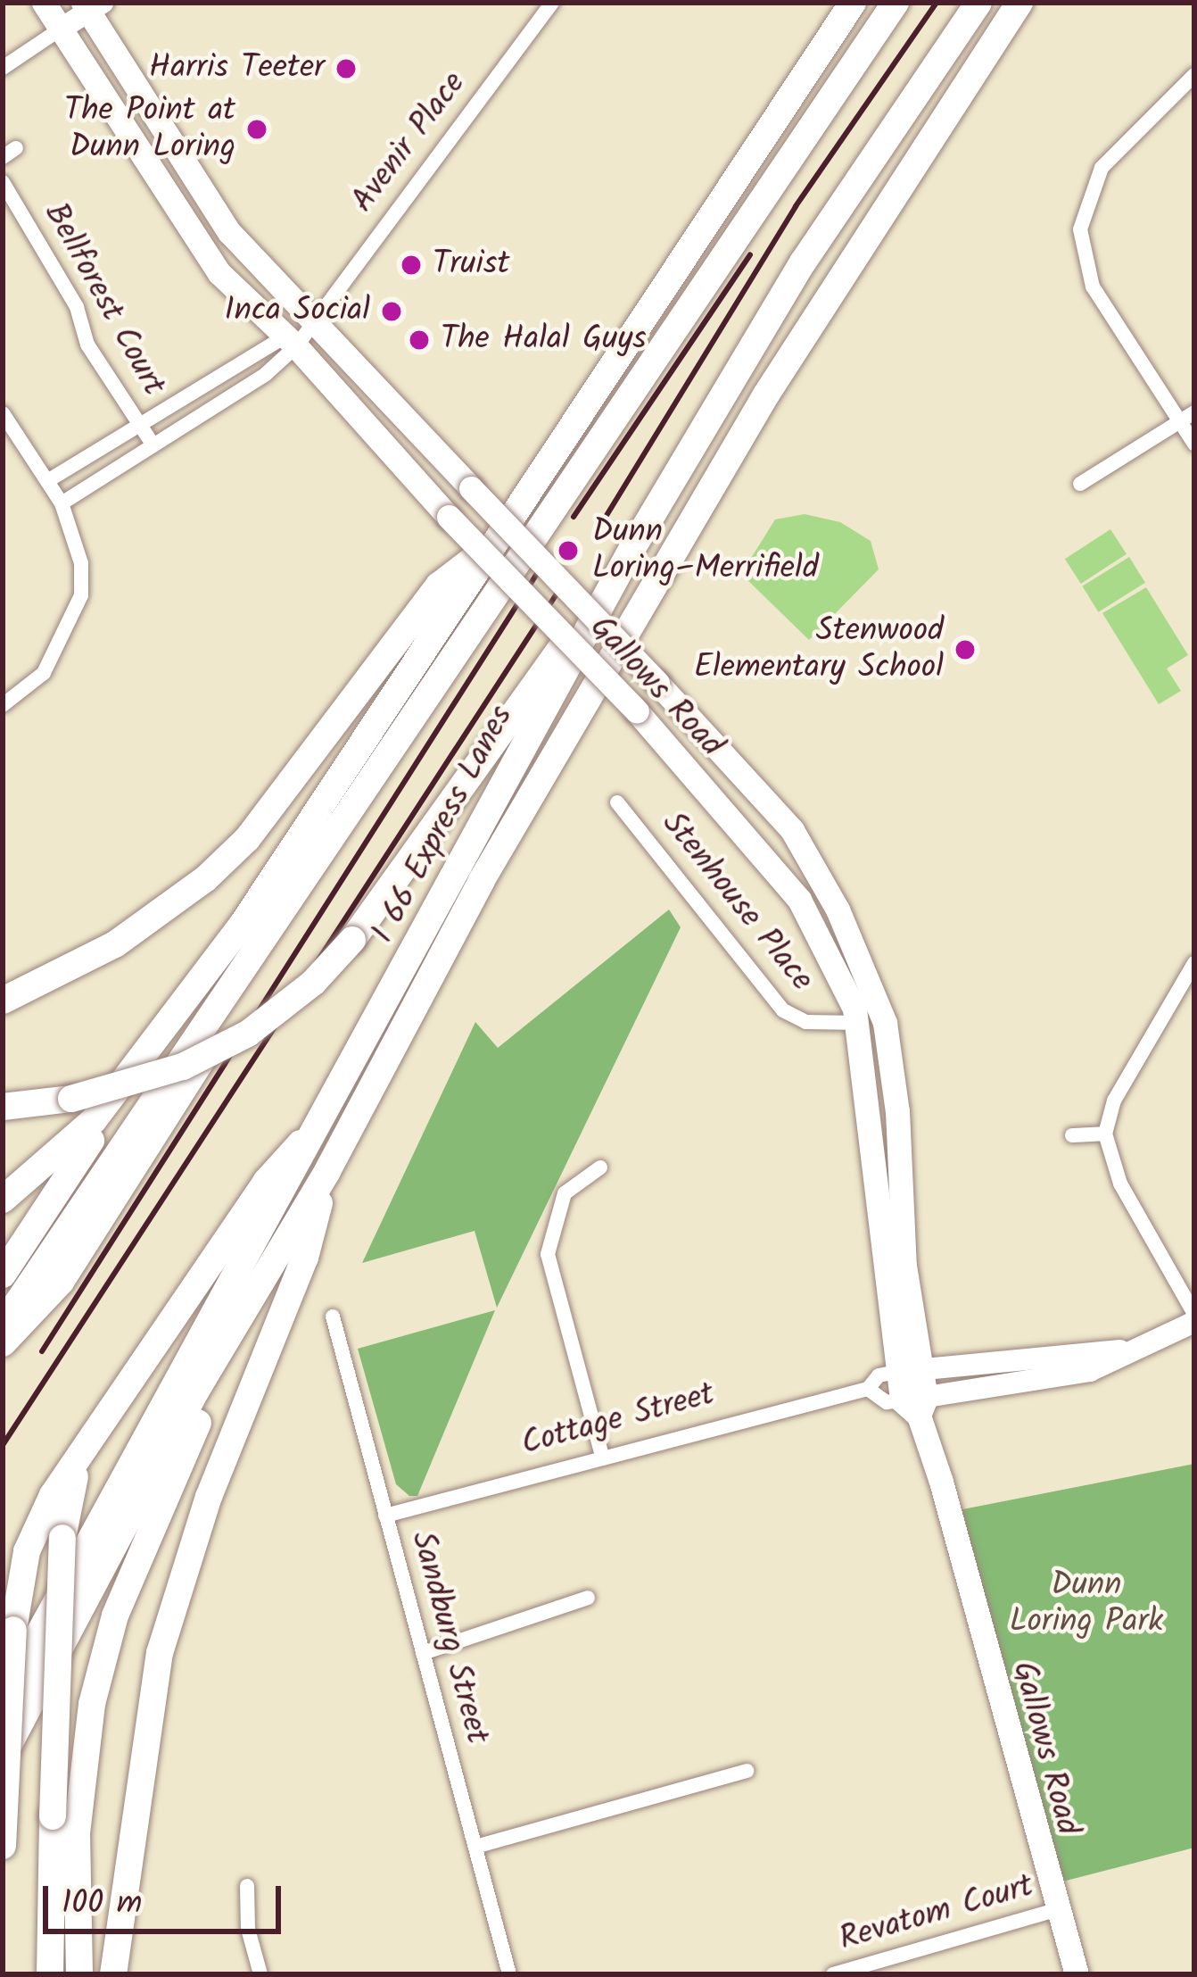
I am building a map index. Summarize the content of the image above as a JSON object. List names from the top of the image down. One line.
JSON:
{"streets":{"highway":["I 66 Express Lanes"],"main road":["Gallows Road"],"street":["Avenir Place","Bellforest Court","Stenhouse Place","Cottage Street","Sandburg Street","Revatom Court"]},"crossings":[["Avenir Place","Gallows Road"],["Gallows Road","Stenhouse Place"],["Gallows Road","Cottage Street"],["Gallows Road","Revatom Court"],["Cottage Street","Sandburg Street"]],"parks":["Dunn Loring Park"],"places":["Harris Teeter","The Point at Dunn Loring","Truist","Inca Social","The Halal Guys","Dunn Loring–Merrifield","Stenwood Elementary School"],"scale_bar":"100 m"}
